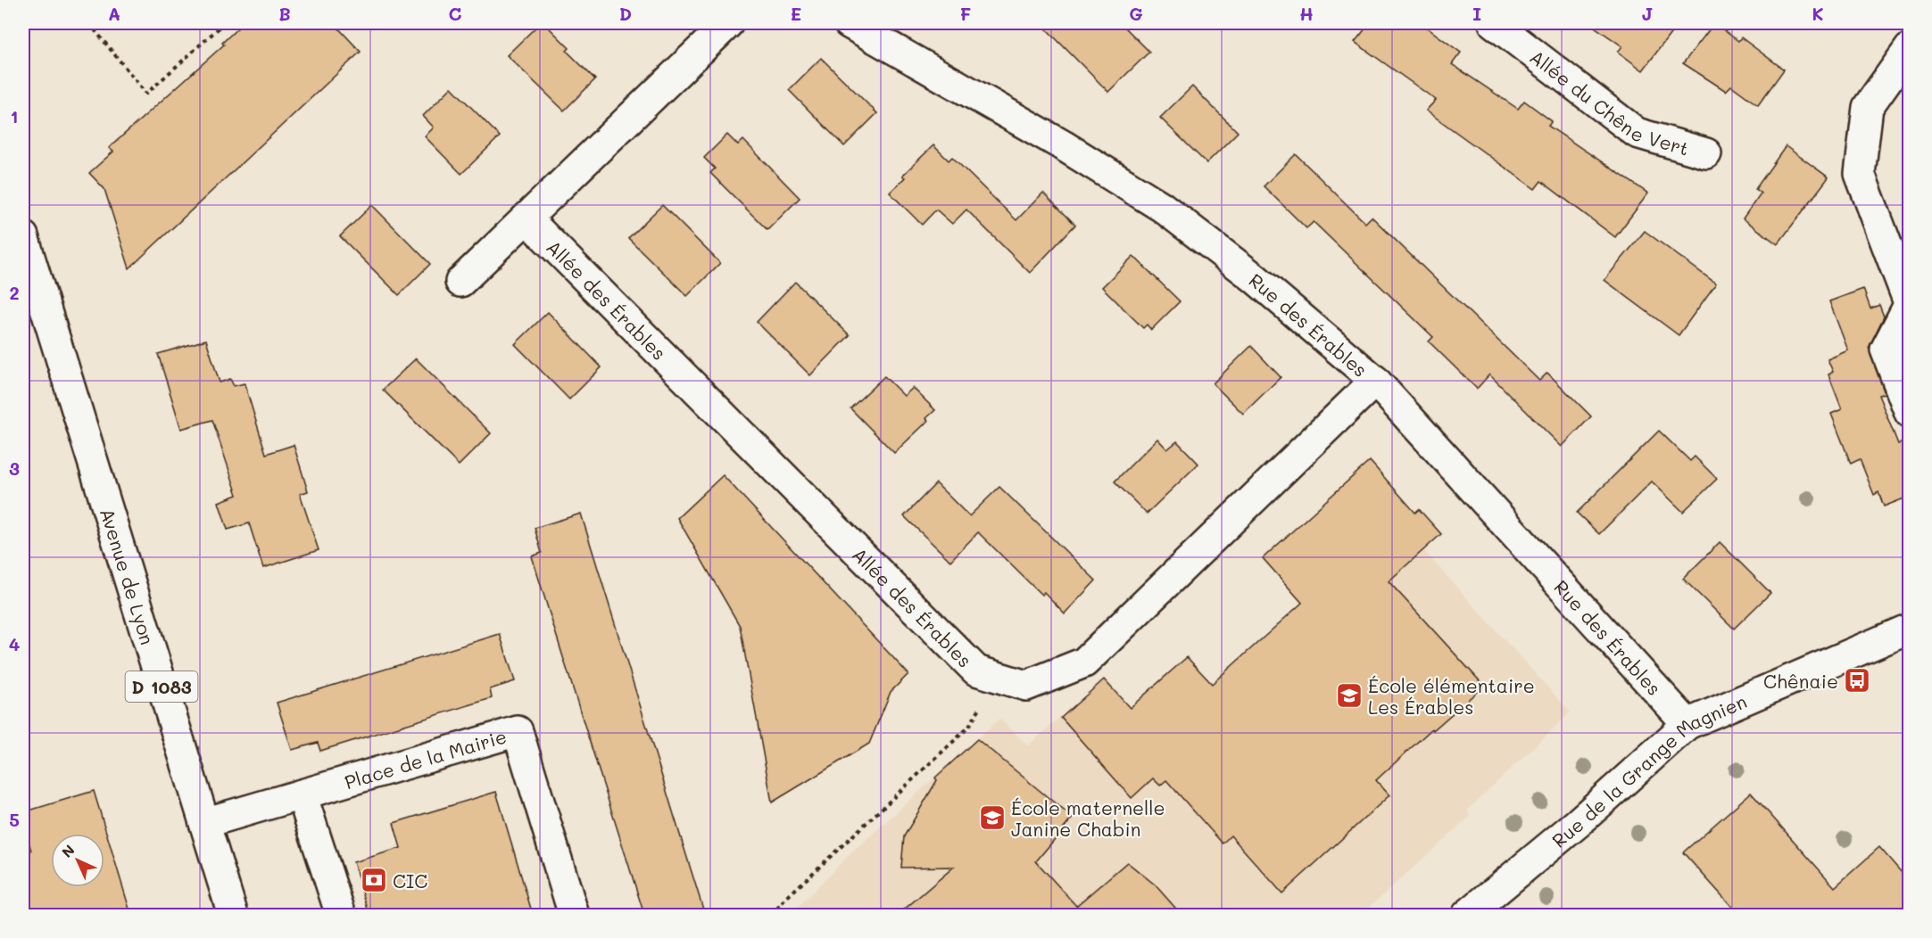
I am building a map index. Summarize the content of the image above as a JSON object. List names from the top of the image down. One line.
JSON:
{"streets":{"street":["Allée du Chêne Vert","Allée des Érables","Rue des Érables","Avenue de Lyon","D 1083","Place de la Mairie","Rue de la Grange Magnien"]},"crossings":[["Allée des Érables","Rue des Érables"],["Rue des Érables","Rue de la Grange Magnien"],["Avenue de Lyon","Place de la Mairie"]],"places":{"bus stop":["Chênaie"],"school or university":["École élémentaire Les Érables","École maternelle Janine Chabin"],"bank":["CIC"]},"north":"top left","grid":{"columns":["A","B","C","D","E","F","G","H","I","J","K"],"rows":["1","2","3","4","5"]}}
